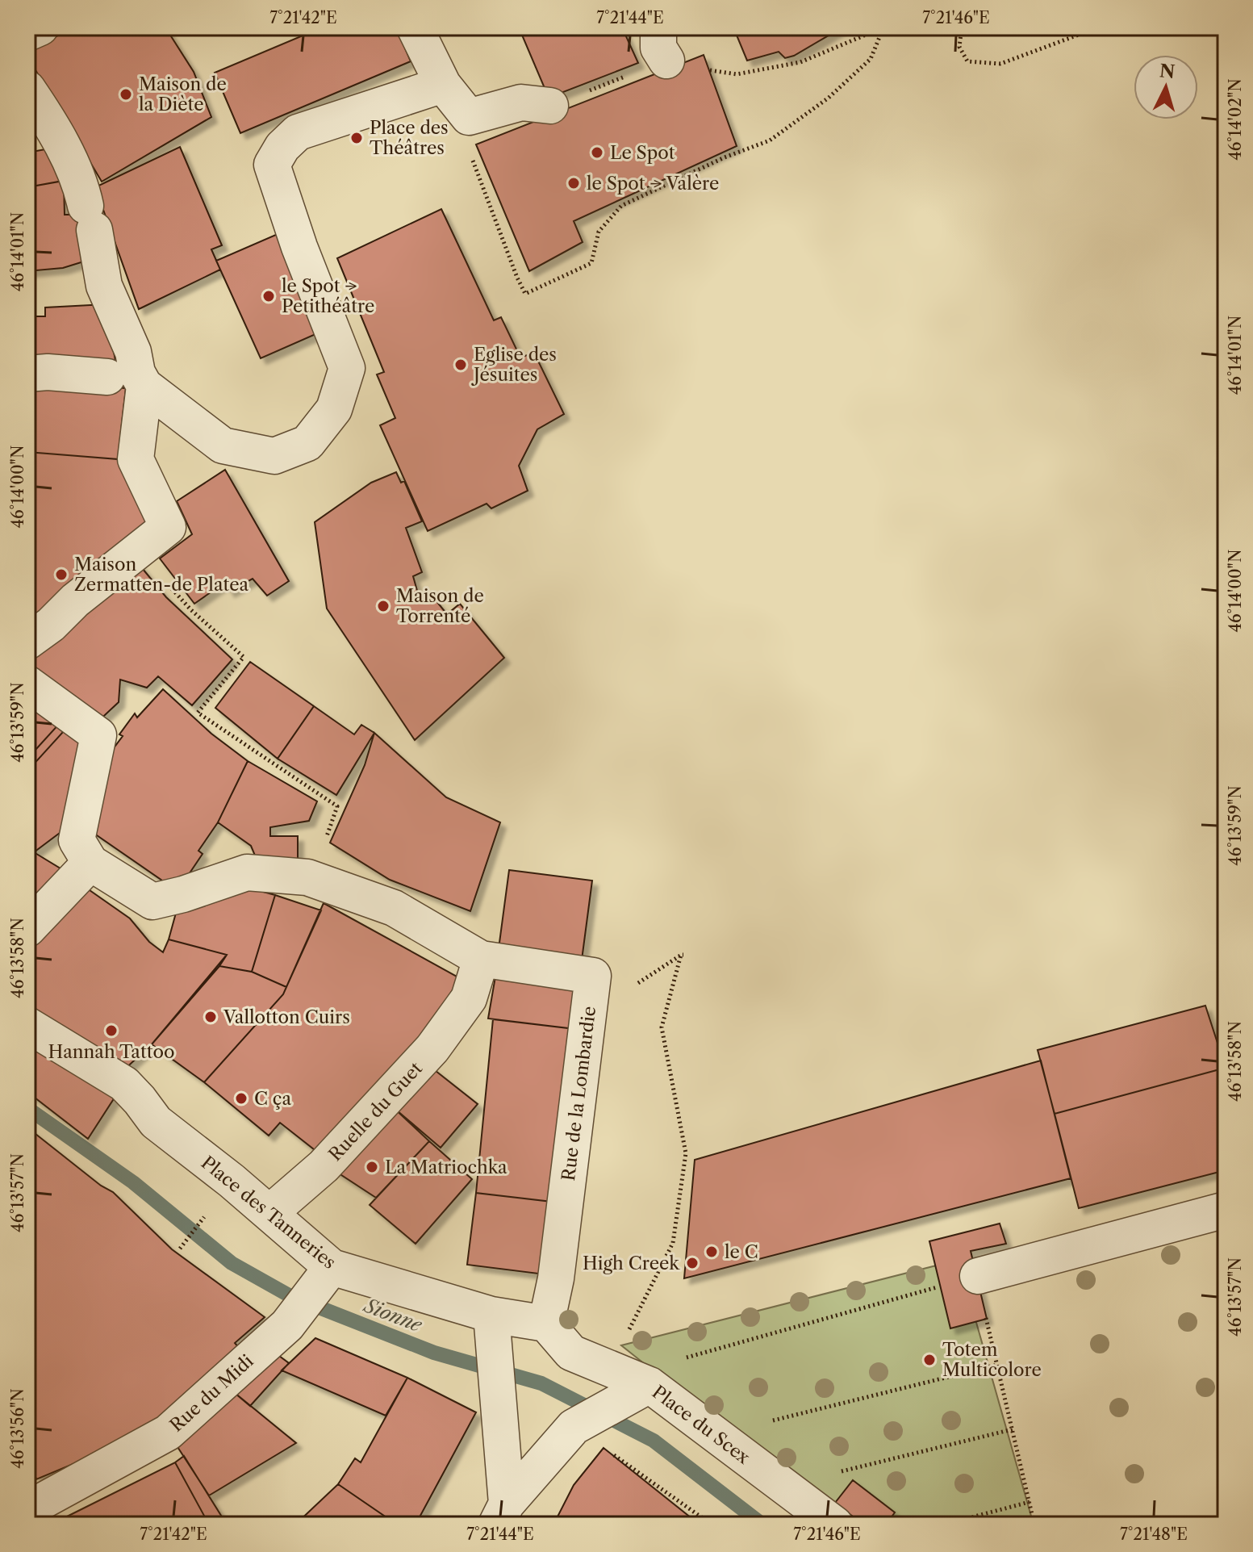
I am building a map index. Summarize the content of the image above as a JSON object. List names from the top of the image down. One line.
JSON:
{"streets":{"street":["Rue de la Lombardie","Ruelle du Guet","Place des Tanneries","Rue du Midi","Place du Scex"]},"crossings":[["Rue de la Lombardie","Ruelle du Guet"],["Rue de la Lombardie","Place du Scex"],["Ruelle du Guet","Place des Tanneries"],["Place des Tanneries","Rue du Midi"]],"water":["Sionne"],"places":["Maison de la Diète","Place des Théâtres","Le Spot","le Spot → Valère","le Spot → Petithéâtre","Eglise des Jésuites","Maison Zermatten-de Platea","Maison de Torrenté","Vallotton Cuirs","Hannah Tattoo","C ça","La Matriochka","le C","High Creek","Totem Multicolore"],"north":"top","coordinates":["7°21'42\"E","7°21'44\"E","7°21'46\"E","46°14'02\"N","46°14'01\"N","46°14'00\"N","46°13'59\"N","46°13'58\"N","46°13'57\"N","46°13'56\"N","7°21'48\"E"]}
